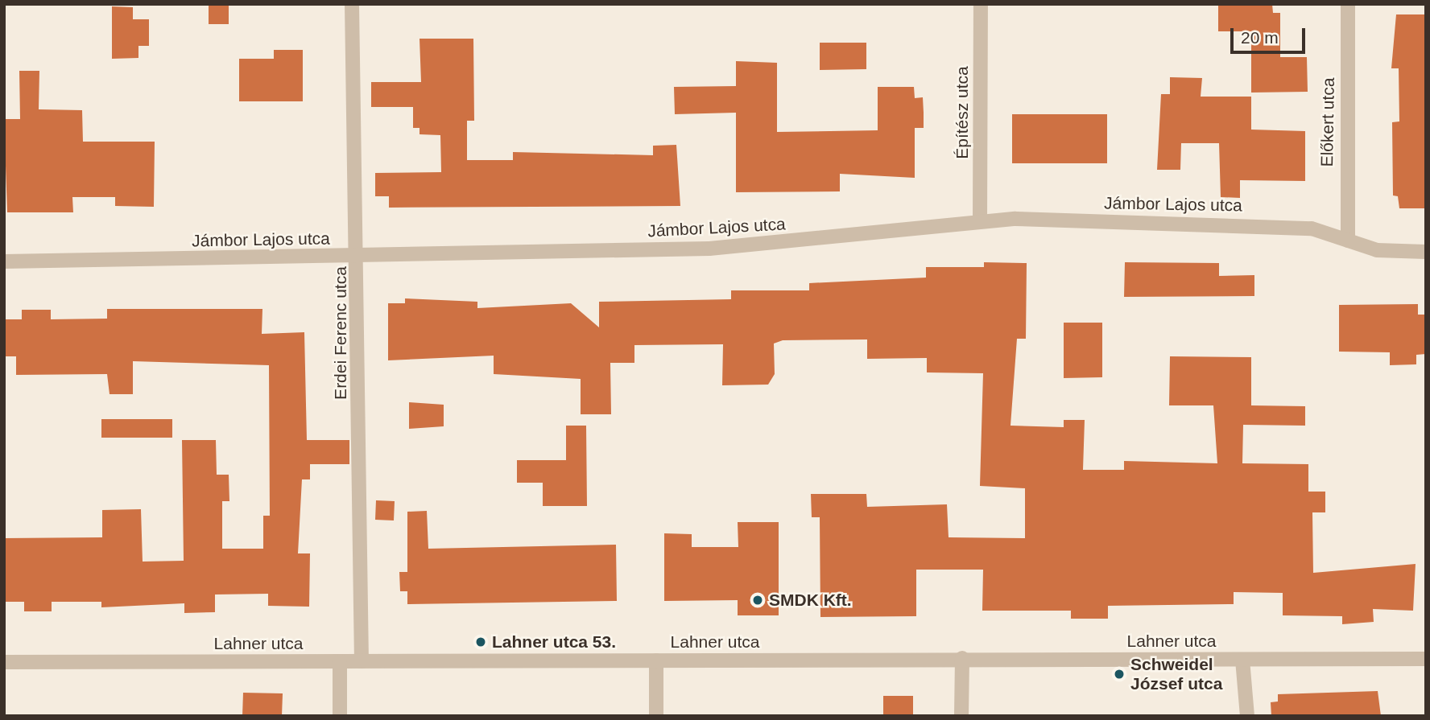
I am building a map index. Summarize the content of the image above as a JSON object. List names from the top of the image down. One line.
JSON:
{"streets":{"street":["Építész utca","Előkert utca","Jámbor Lajos utca","Erdei Ferenc utca","Lahner utca"]},"crossings":[["Építész utca","Jámbor Lajos utca"],["Előkert utca","Jámbor Lajos utca"],["Jámbor Lajos utca","Erdei Ferenc utca"],["Erdei Ferenc utca","Lahner utca"]],"places":["SMDK Kft.","Lahner utca 53.","Schweidel József utca"],"scale_bar":"20 m"}
